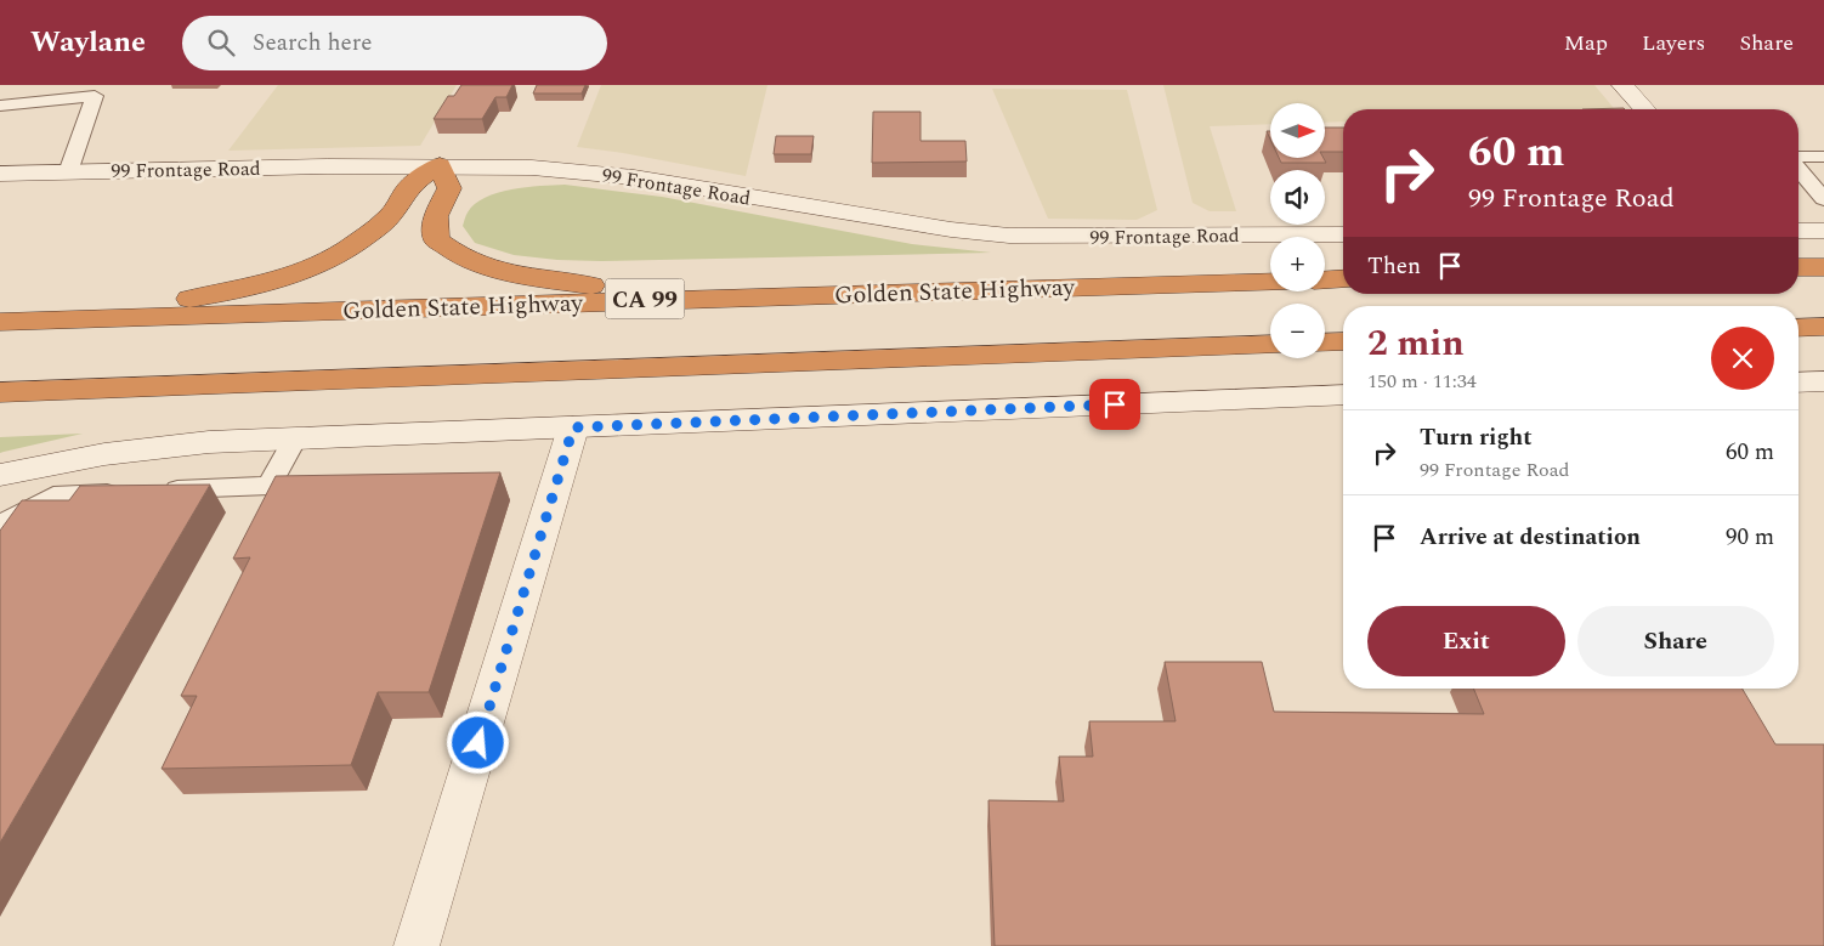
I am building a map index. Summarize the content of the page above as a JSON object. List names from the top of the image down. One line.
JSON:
{"streets":{"highway":["Golden State Highway","CA 99"],"street":["99 Frontage Road"]},"north":"right","page":{"header":"Waylane","search":"Search here","nav":["Map","Layers","Share"],"map_buttons":["+","−"],"turn":["60 m","99 Frontage Road"],"then":"Then","heading":["2 min","150 m · 11:34"],"list":[{"name":"Turn right","note":"99 Frontage Road","value":"60 m"},{"name":"Arrive at destination","value":"90 m"}],"buttons":["Exit","Share"]}}
